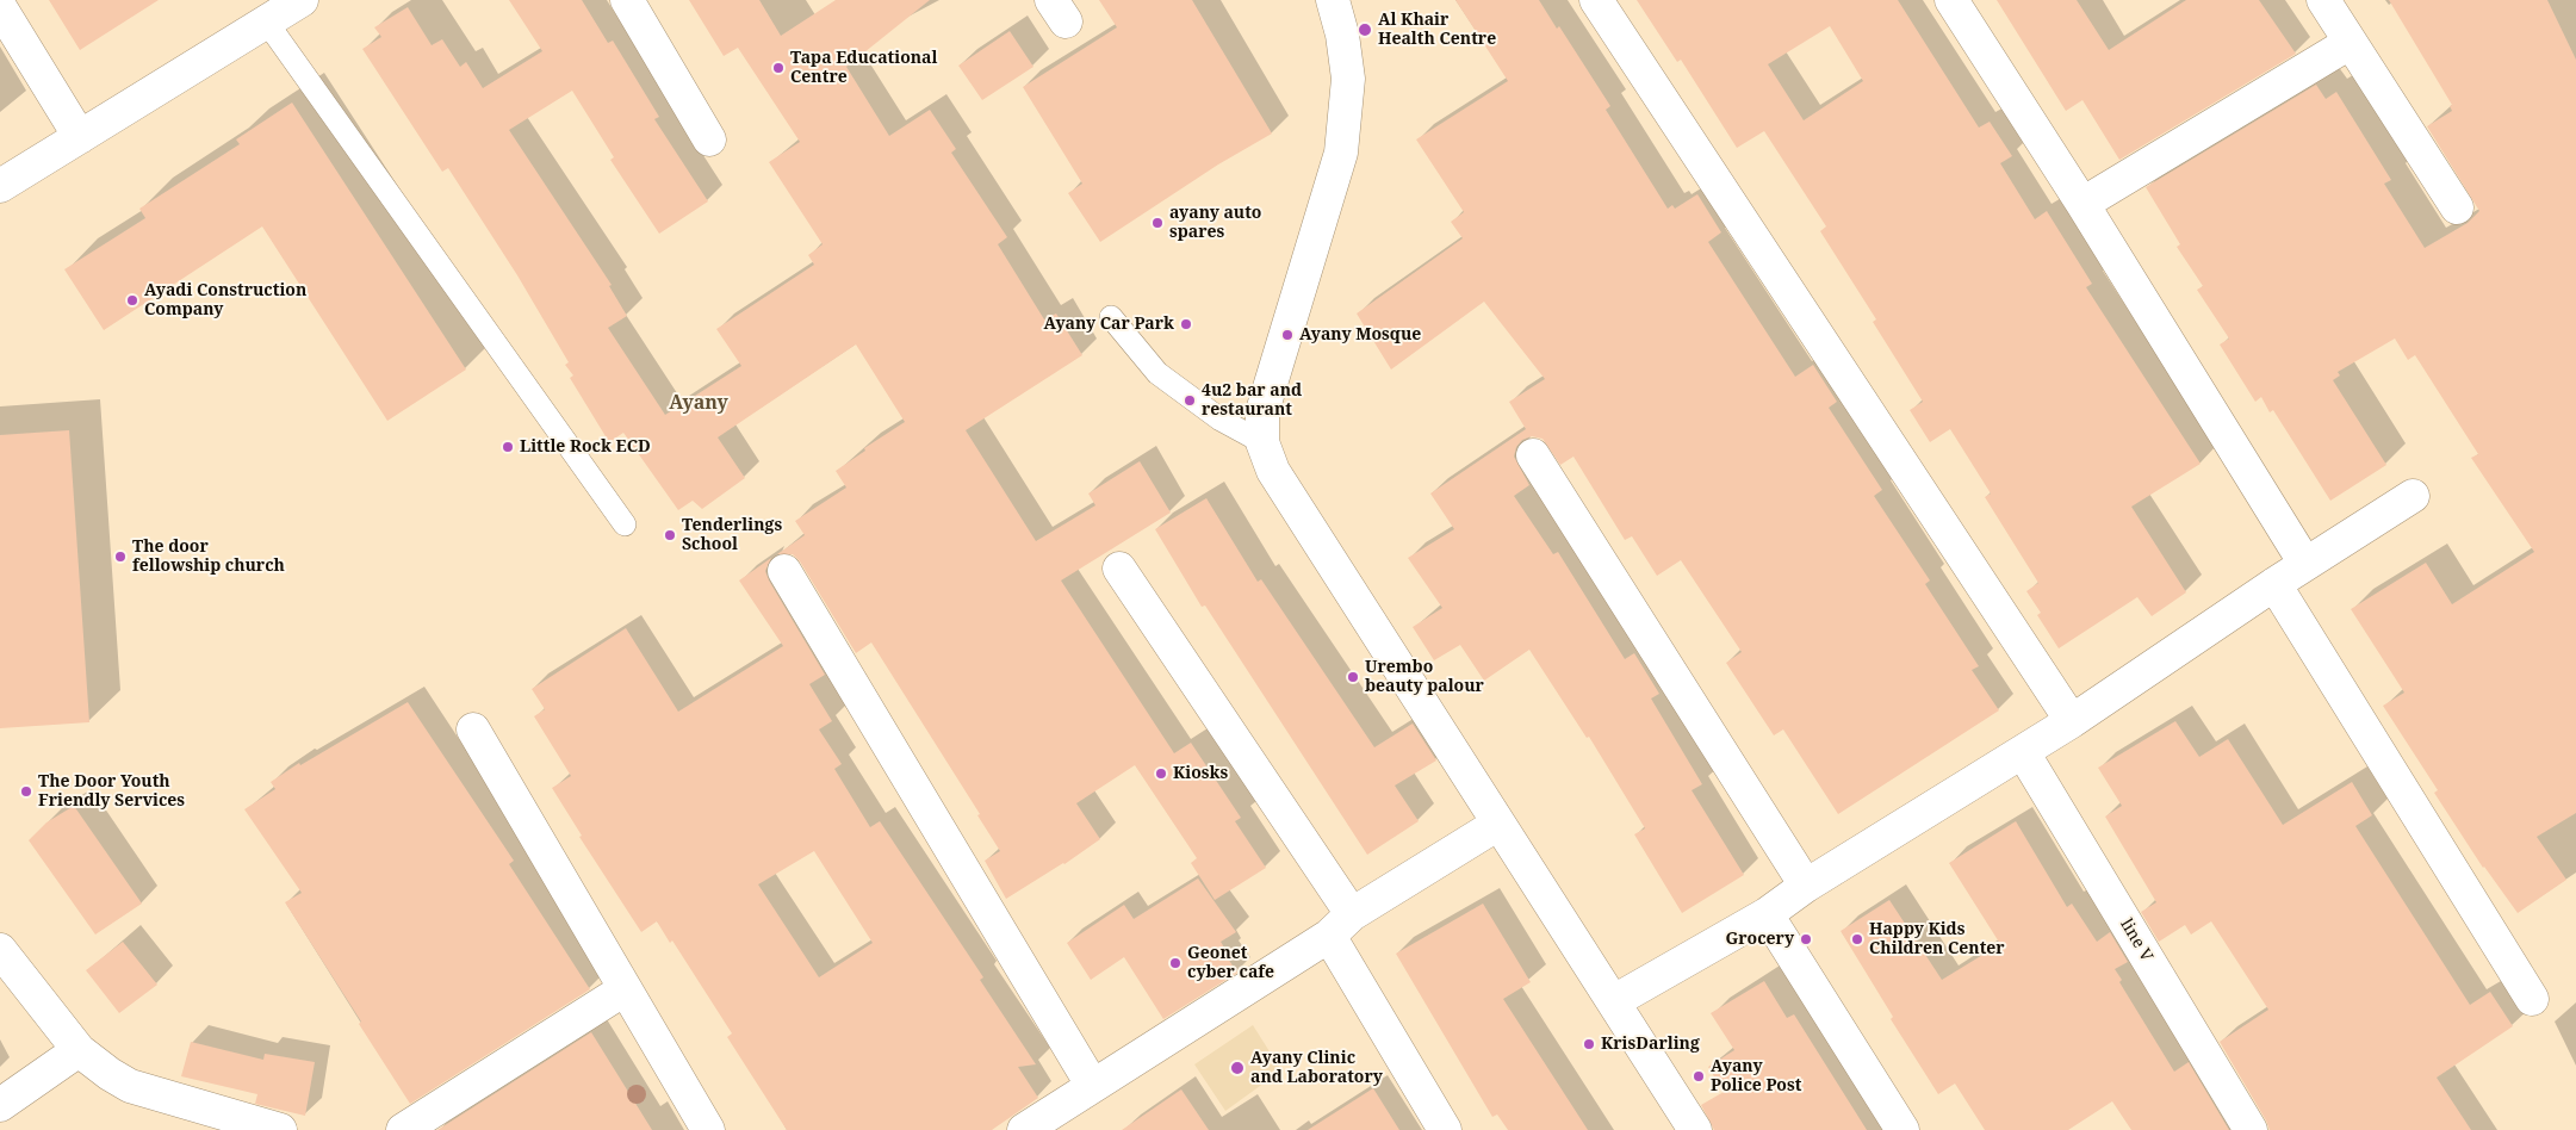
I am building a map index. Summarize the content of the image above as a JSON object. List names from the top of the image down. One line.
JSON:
{"streets":{"street":["line V"]},"districts":["Ayany"],"places":["Al Khair Health Centre","Tapa Educational Centre","ayany auto spares","Ayadi Construction Company","Ayany Car Park","Ayany Mosque","4u2 bar and restaurant","Little Rock ECD","Tenderlings School","The door fellowship church","Urembo beauty palour","Kiosks","The Door Youth Friendly Services","Grocery","Happy Kids Children Center","Geonet cyber cafe","KrisDarling","Ayany Clinic and Laboratory","Ayany Police Post"]}
